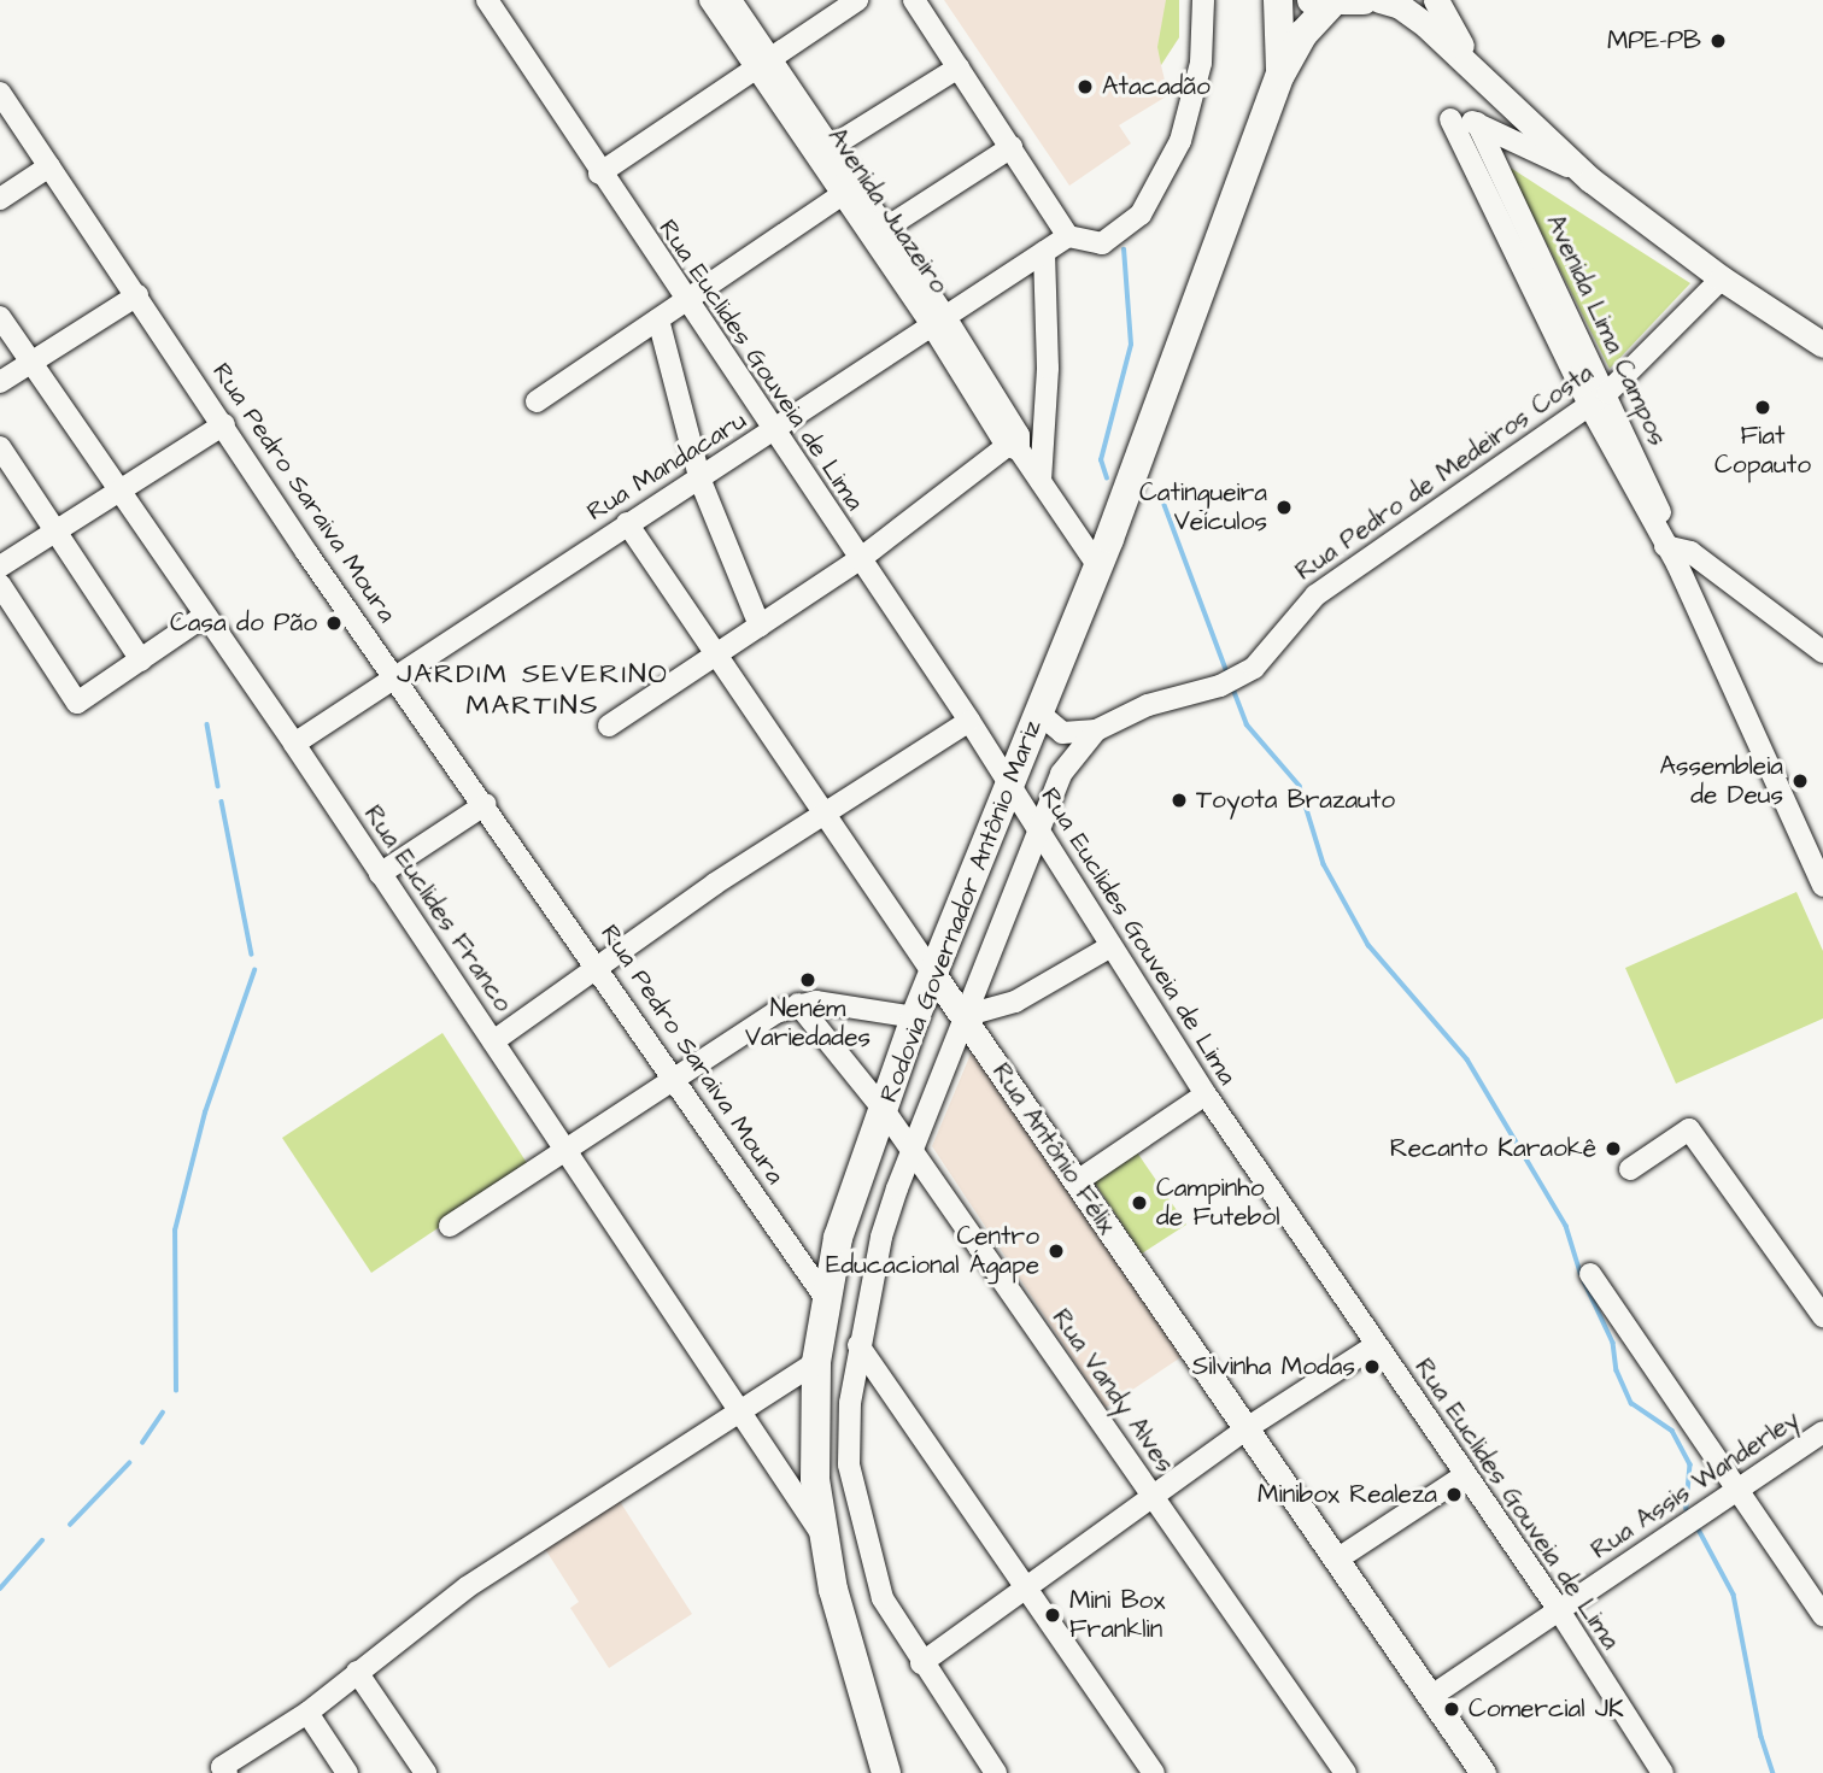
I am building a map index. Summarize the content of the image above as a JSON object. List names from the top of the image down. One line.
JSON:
{"streets":{"highway":["Rodovia Governador Antônio Mariz"],"main road":["Rua Antônio Félix"],"street":["Avenida Juazeiro","Avenida Lima Campos","Rua Euclides Gouveia de Lima","Rua Mandacaru","Rua Pedro de Medeiros Costa","Rua Pedro Saraiva Moura","Rua Euclides Franco","Rua Vandy Alves","Rua Assis Wanderley"]},"crossings":[["Avenida Juazeiro","Rua Mandacaru"],["Avenida Juazeiro","Rodovia Governador Antônio Mariz"],["Avenida Lima Campos","Rua Pedro de Medeiros Costa"],["Rua Euclides Gouveia de Lima","Rua Mandacaru"],["Rua Euclides Gouveia de Lima","Rua Pedro de Medeiros Costa"],["Rua Euclides Gouveia de Lima","Rodovia Governador Antônio Mariz"],["Rua Euclides Gouveia de Lima","Rua Assis Wanderley"],["Rua Mandacaru","Rua Pedro Saraiva Moura"],["Rua Mandacaru","Rua Euclides Franco"],["Rua Mandacaru","Rua Antônio Félix"],["Rua Pedro Saraiva Moura","Rodovia Governador Antônio Mariz"],["Rua Euclides Franco","Rodovia Governador Antônio Mariz"],["Rodovia Governador Antônio Mariz","Rua Antônio Félix"],["Rodovia Governador Antônio Mariz","Rua Vandy Alves"],["Rua Antônio Félix","Rua Assis Wanderley"]],"districts":["JARDIM SEVERINO MARTINS"],"places":["MPE-PB","Atacadão","Fiat Copauto","Catingueira Veículos","Casa do Pão","Assembleia de Deus","Toyota Brazauto","Neném Variedades","Recanto Karaokê","Campinho de Futebol","Centro Educacional Ágape","Silvinha Modas","Minibox Realeza","Mini Box Franklin","Comercial JK"]}
